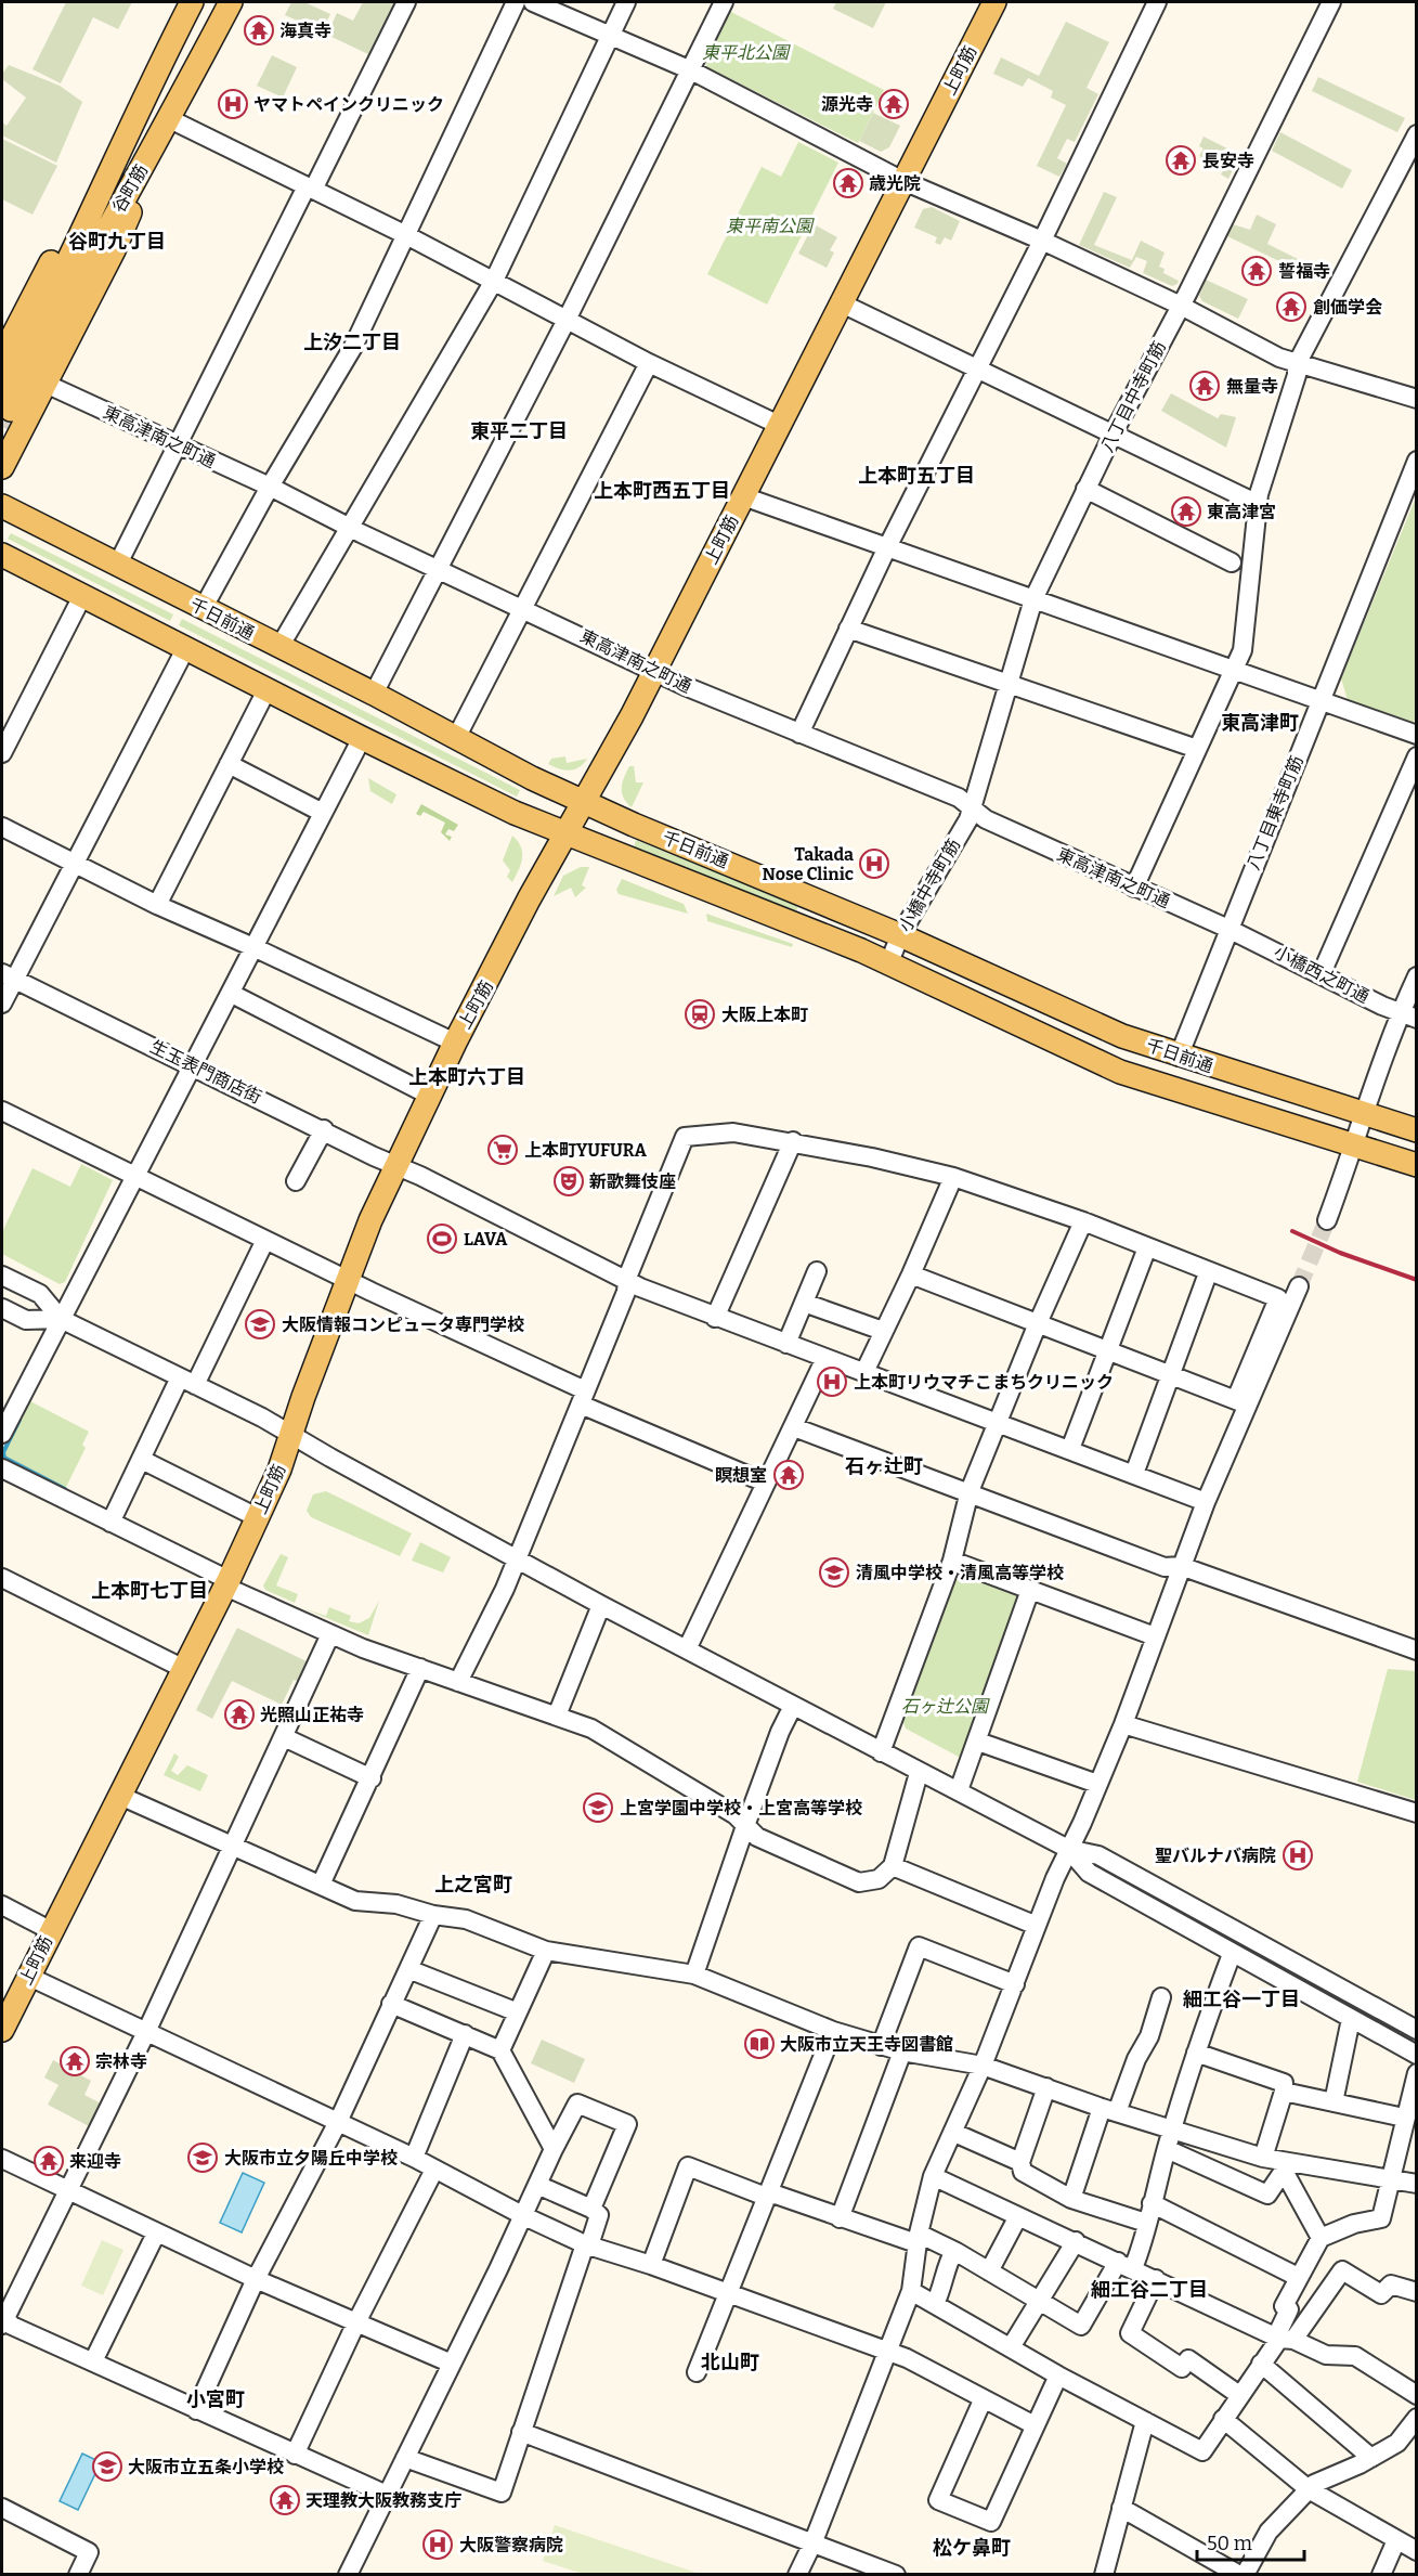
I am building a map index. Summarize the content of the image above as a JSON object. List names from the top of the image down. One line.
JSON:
{"streets":{"main road":["上町筋","谷町筋","千日前通"],"street":["八丁目中寺町筋","東高津南之町通","八丁目東寺町筋","小橋中寺町筋","小橋西之町通","生玉表門商店街"]},"crossings":[["上町筋","東高津南之町通"],["上町筋","千日前通"],["上町筋","生玉表門商店街"],["八丁目中寺町筋","東高津南之町通"],["八丁目中寺町筋","小橋中寺町筋"],["東高津南之町通","八丁目東寺町筋"],["東高津南之町通","小橋中寺町筋"],["東高津南之町通","小橋西之町通"],["千日前通","八丁目東寺町筋"],["千日前通","小橋中寺町筋"],["八丁目東寺町筋","小橋西之町通"]],"districts":["谷町九丁目","上汐二丁目","東平二丁目","上本町五丁目","上本町西五丁目","東高津町","上本町六丁目","石ヶ辻町","上本町七丁目","上之宮町","細工谷一丁目","細工谷二丁目","北山町","小宮町","松ケ鼻町"],"parks":["東平北公園","東平南公園","石ヶ辻公園"],"places":{"temple":["海真寺","源光寺","長安寺","歳光院","誓福寺","創価学会","無量寺","東高津宮","瞑想室","光照山正祐寺","宗林寺","来迎寺","天理教大阪教務支庁"],"hospital":["ヤマトペインクリニック","Takada Nose Clinic","上本町リウマチこまちクリニック","聖バルナバ病院","大阪警察病院"],"station":["大阪上本町"],"supermarket":["上本町YUFURA"],"theatre":["新歌舞伎座"],"sports":["LAVA"],"school or university":["大阪情報コンピュータ専門学校","清風中学校・清風高等学校","上宮学園中学校・上宮高等学校","大阪市立夕陽丘中学校","大阪市立五条小学校"],"library":["大阪市立天王寺図書館"]},"scale_bar":"50 m"}
